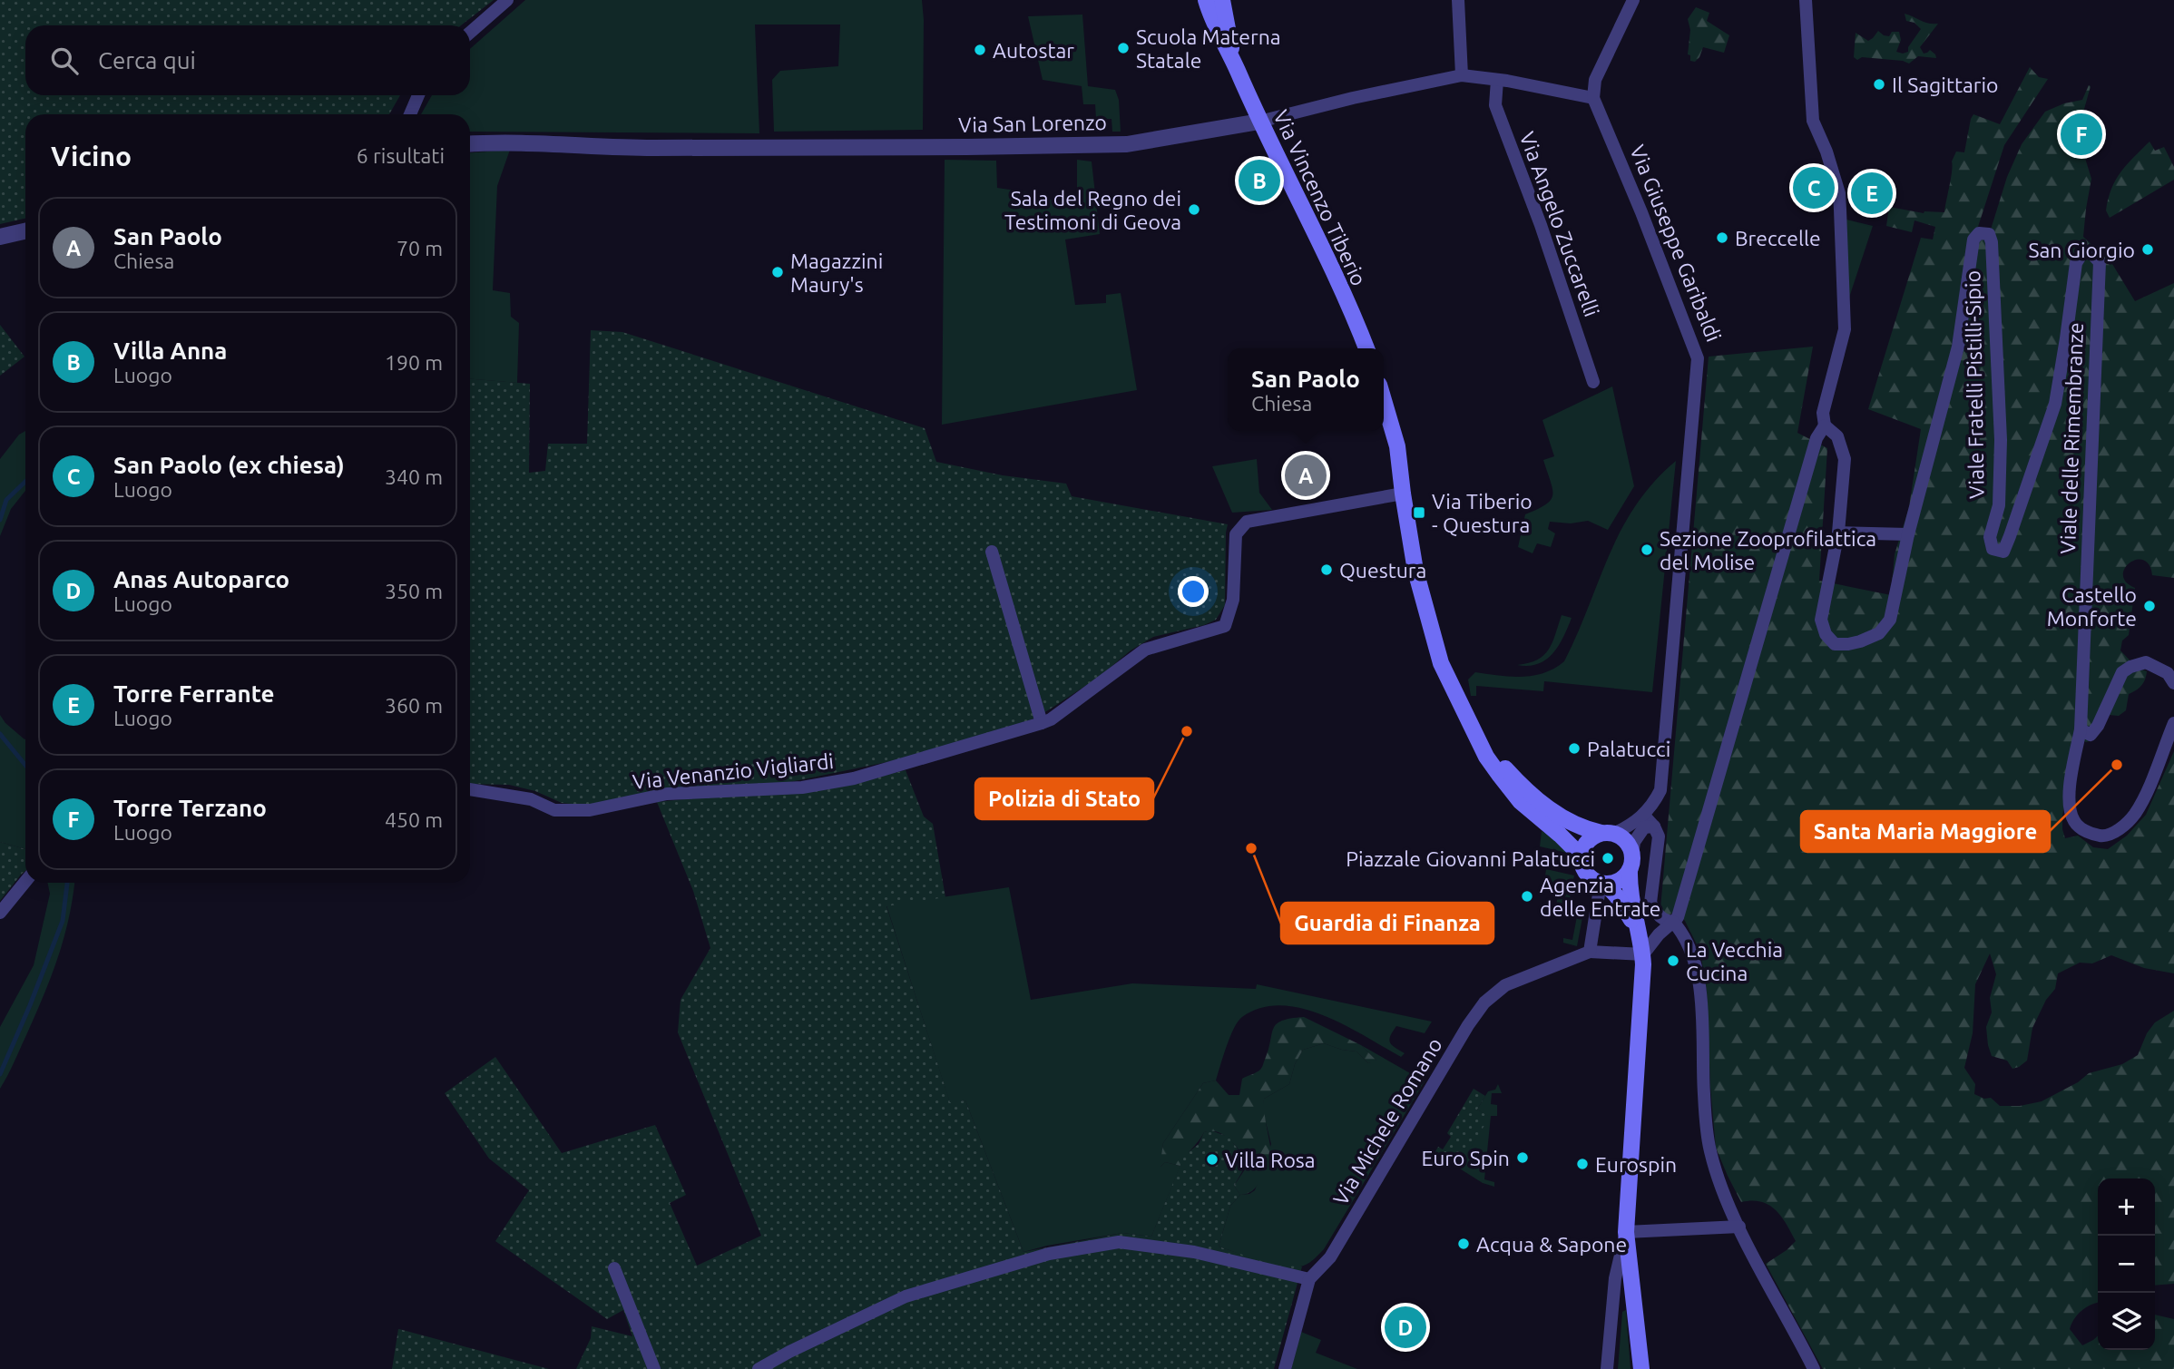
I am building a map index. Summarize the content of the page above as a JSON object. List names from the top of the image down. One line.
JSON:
{"streets":{"main road":["Via Vincenzo Tiberio"],"street":["Via San Lorenzo","Via Angelo Zuccarelli","Via Giuseppe Garibaldi","Viale Fratelli Pistilli-Sipio","Viale delle Rimembranze","Via Venanzio Vigliardi","Via Michele Romano"]},"crossings":[["Via San Lorenzo","Via Vincenzo Tiberio"],["Via San Lorenzo","Via Angelo Zuccarelli"],["Via San Lorenzo","Via Giuseppe Garibaldi"],["Viale Fratelli Pistilli-Sipio","Viale delle Rimembranze"]],"places":{"other":["Scuola Materna Statale","Autostar","Il Sagittario","Sala del Regno dei Testimoni di Geova","Breccelle","San Giorgio","Magazzini Maury's","Sezione Zooprofilattica del Molise","Questura","Castello Monforte","Polizia di Stato","Palatucci","Santa Maria Maggiore","Guardia di Finanza","Piazzale Giovanni Palatucci","Agenzia delle Entrate","La Vecchia Cucina","Euro Spin","Villa Rosa","Eurospin","Acqua & Sapone"],"transit":["Via Tiberio - Questura"]},"page":{"search":"Cerca qui","pins":["F","B","C","E","A","D"],"heading":["Vicino","6 risultati"],"list":[{"mark":"A","name":"San Paolo","note":"Chiesa","value":"70 m"},{"mark":"B","name":"Villa Anna","note":"Luogo","value":"190 m"},{"mark":"C","name":"San Paolo (ex chiesa)","note":"Luogo","value":"340 m"},{"mark":"D","name":"Anas Autoparco","note":"Luogo","value":"350 m"},{"mark":"E","name":"Torre Ferrante","note":"Luogo","value":"360 m"},{"mark":"F","name":"Torre Terzano","note":"Luogo","value":"450 m"}],"popup":["San Paolo","Chiesa"],"map_buttons":["+","−"]}}
